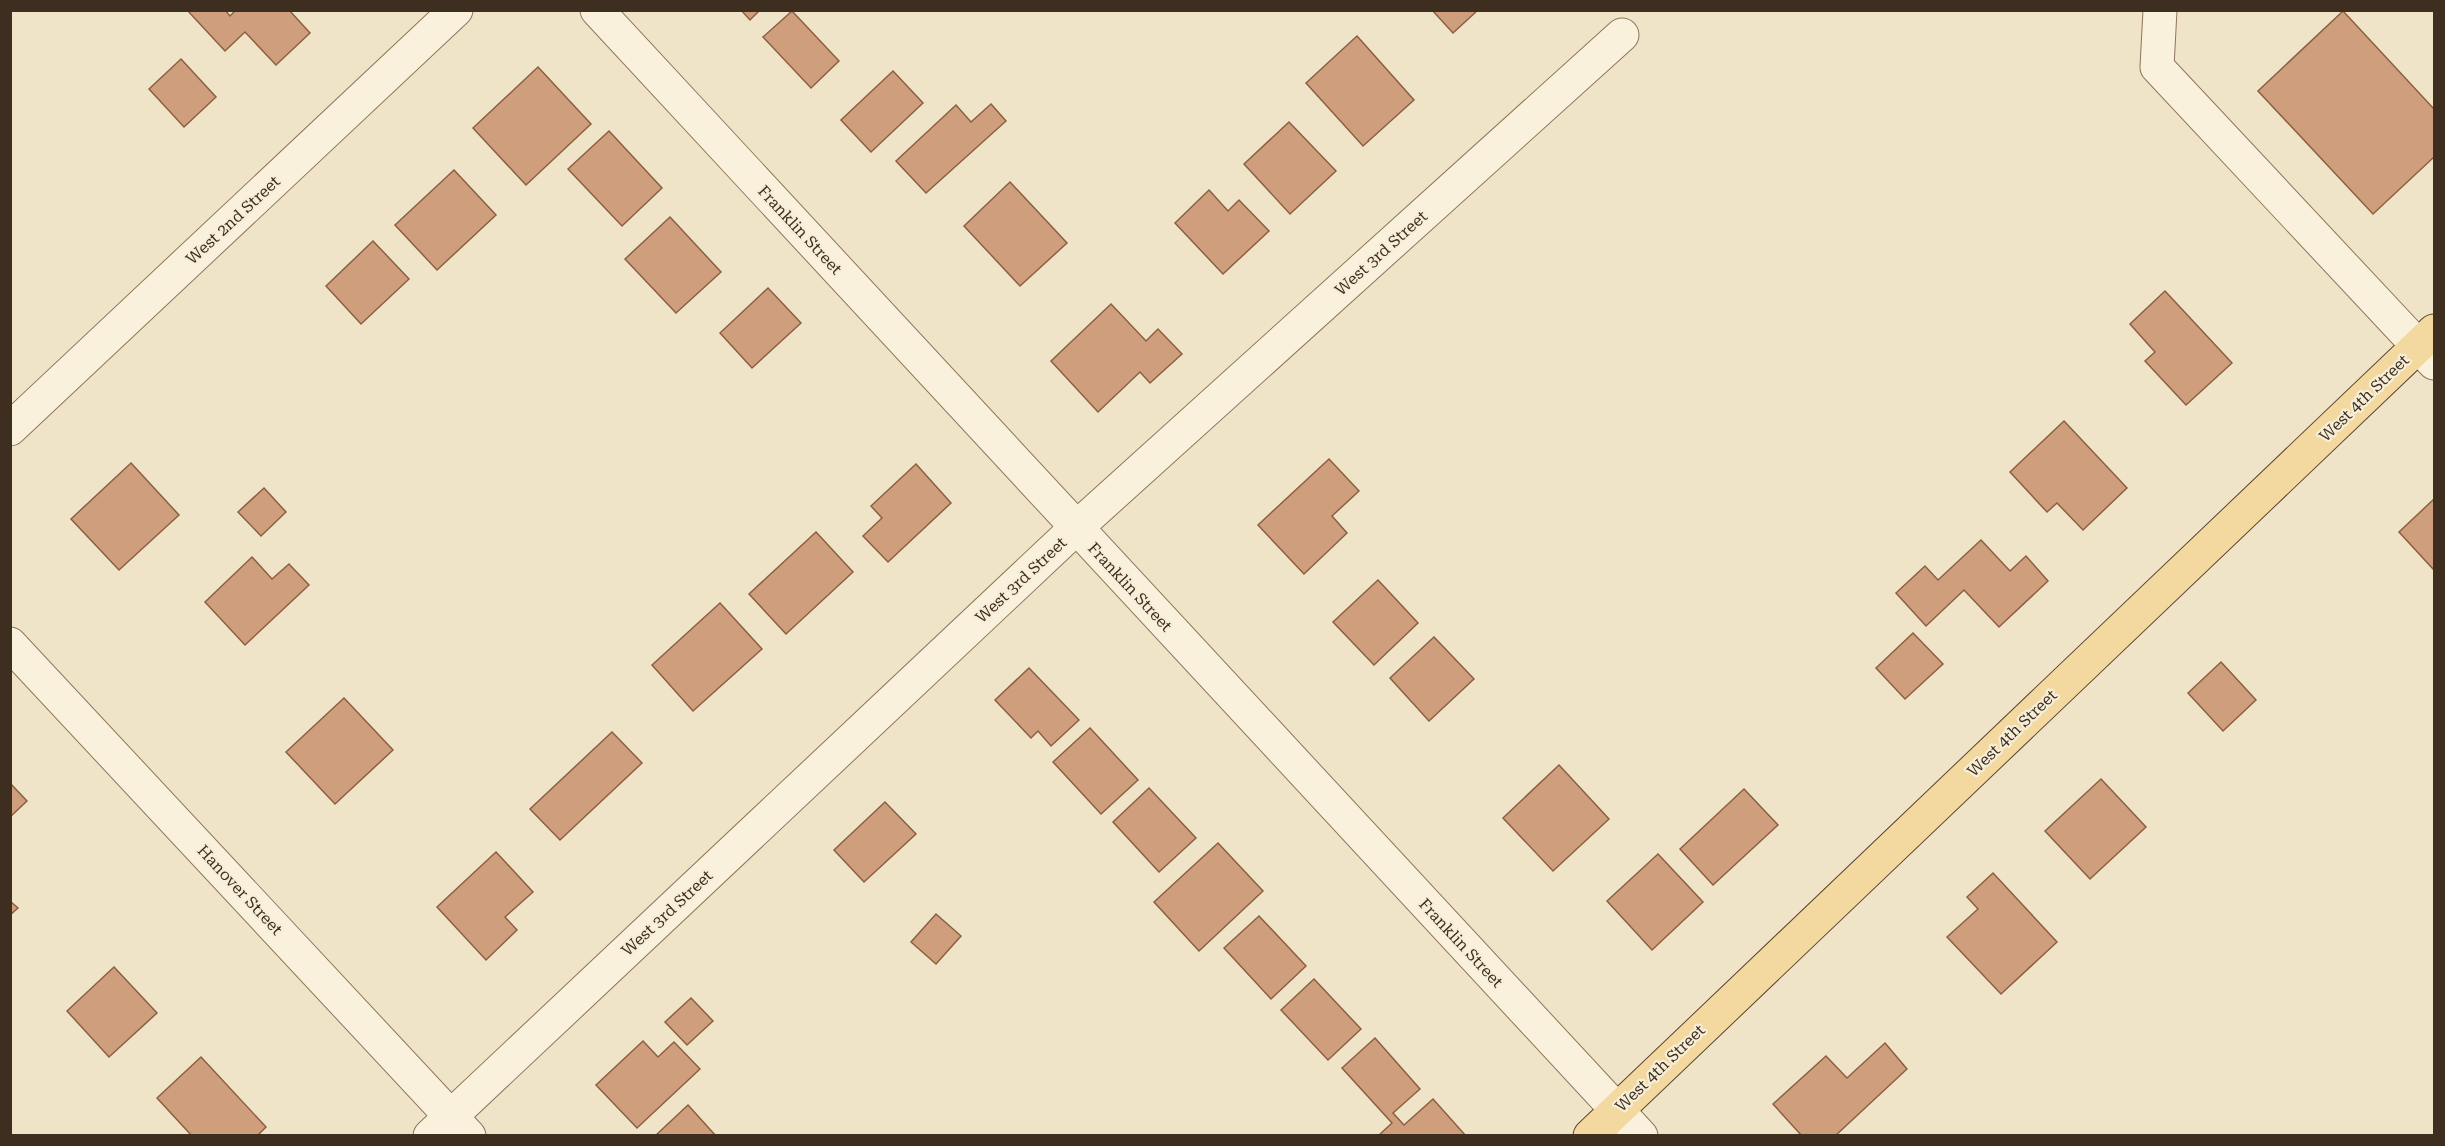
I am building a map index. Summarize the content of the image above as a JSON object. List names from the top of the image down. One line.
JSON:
{"streets":{"main road":["West 4th Street"],"street":["West 2nd Street","Franklin Street","West 3rd Street","Hanover Street"]},"crossings":[["Franklin Street","West 3rd Street"],["Franklin Street","West 4th Street"],["West 3rd Street","Hanover Street"]]}
